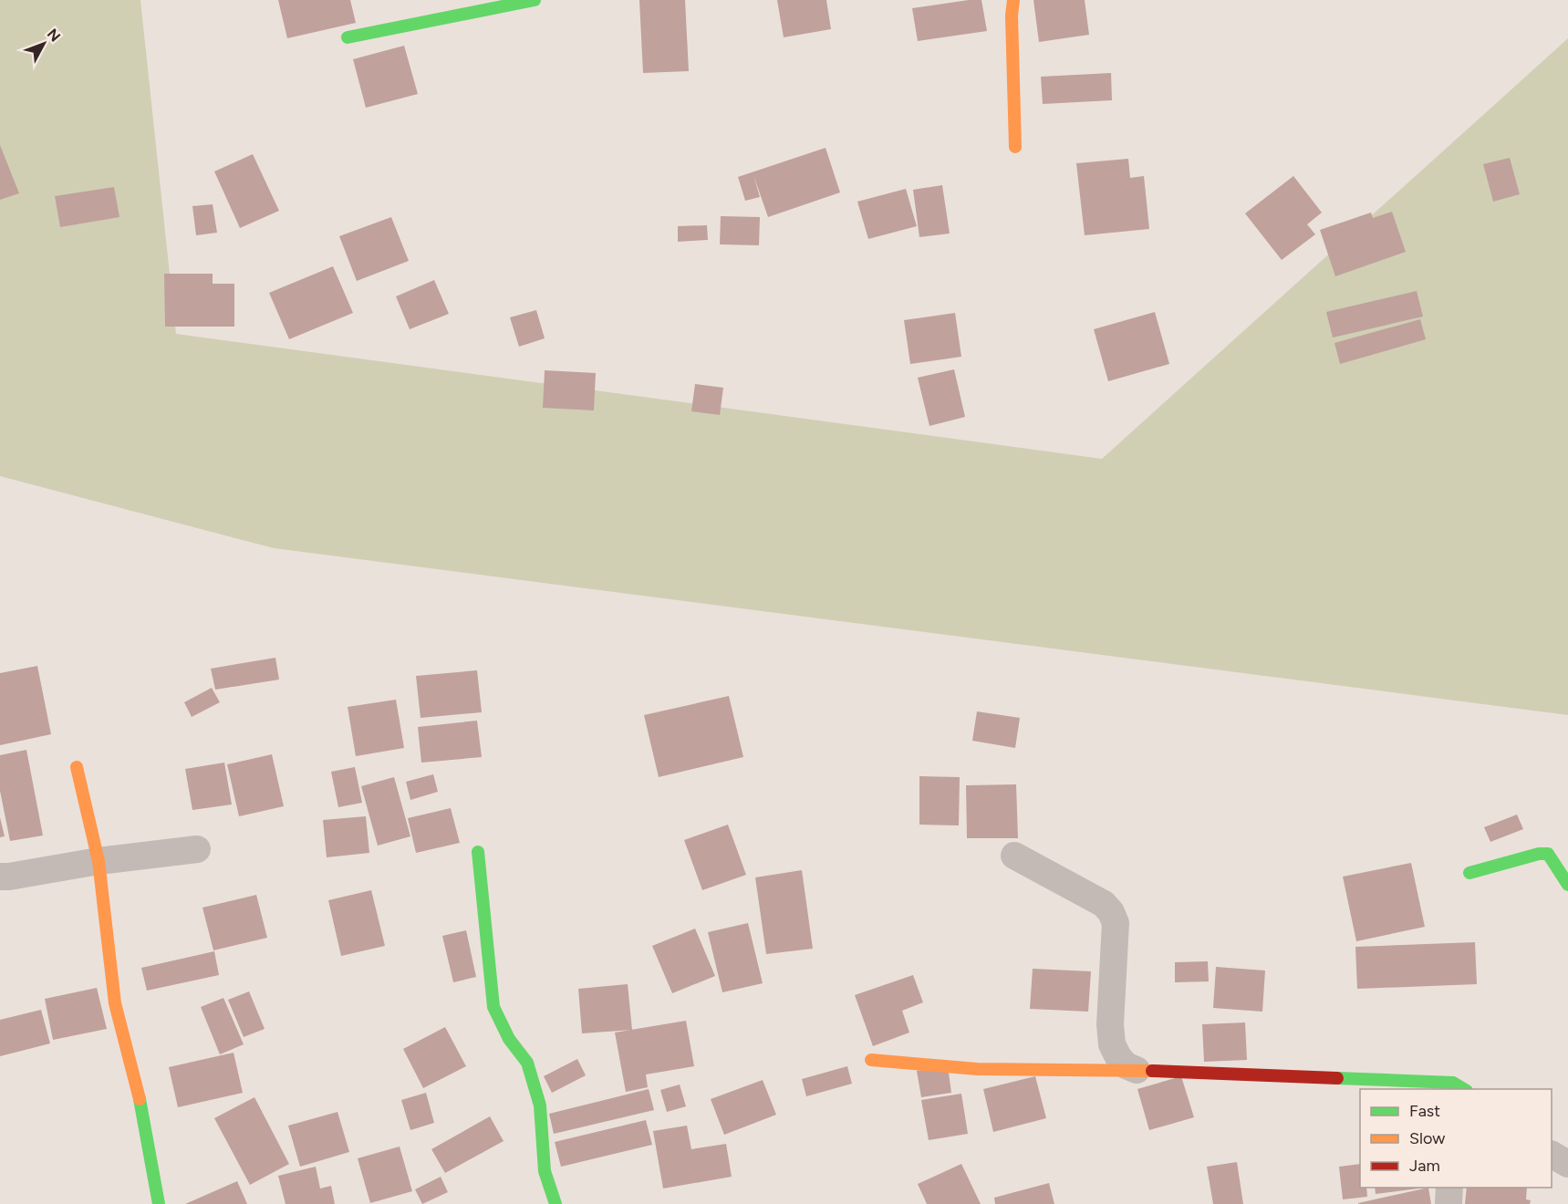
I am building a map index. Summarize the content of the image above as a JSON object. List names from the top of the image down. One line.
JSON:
{"legend":["Fast","Slow","Jam"],"north":"top right"}
